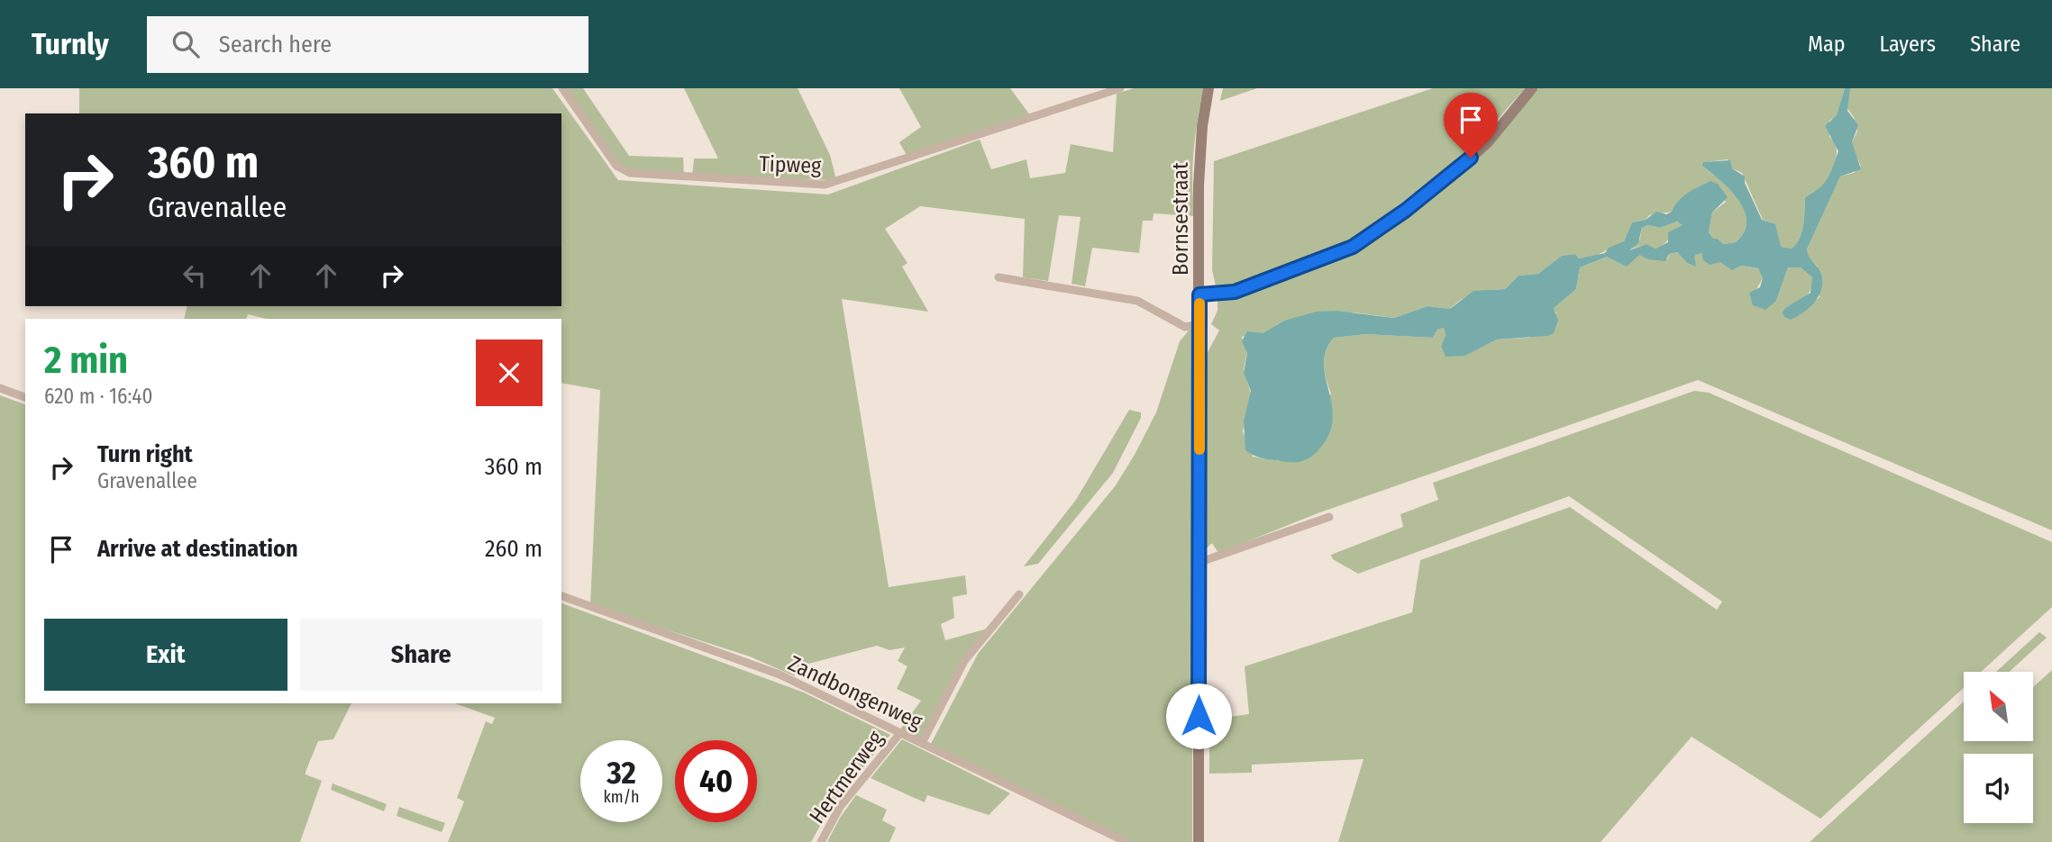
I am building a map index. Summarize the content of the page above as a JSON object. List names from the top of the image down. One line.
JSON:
{"streets":{"street":["Tipweg","Bornsestraat","Zandbongenweg","Hertmerweg"]},"crossings":[["Zandbongenweg","Hertmerweg"]],"north":"top left","page":{"header":"Turnly","search":"Search here","nav":["Map","Layers","Share"],"turn":["360 m","Gravenallee"],"heading":["2 min","620 m · 16:40"],"list":[{"name":"Turn right","note":"Gravenallee","value":"360 m"},{"name":"Arrive at destination","value":"260 m"}],"buttons":["Exit","Share"],"speed":"32 km/h","limit":"40"}}
